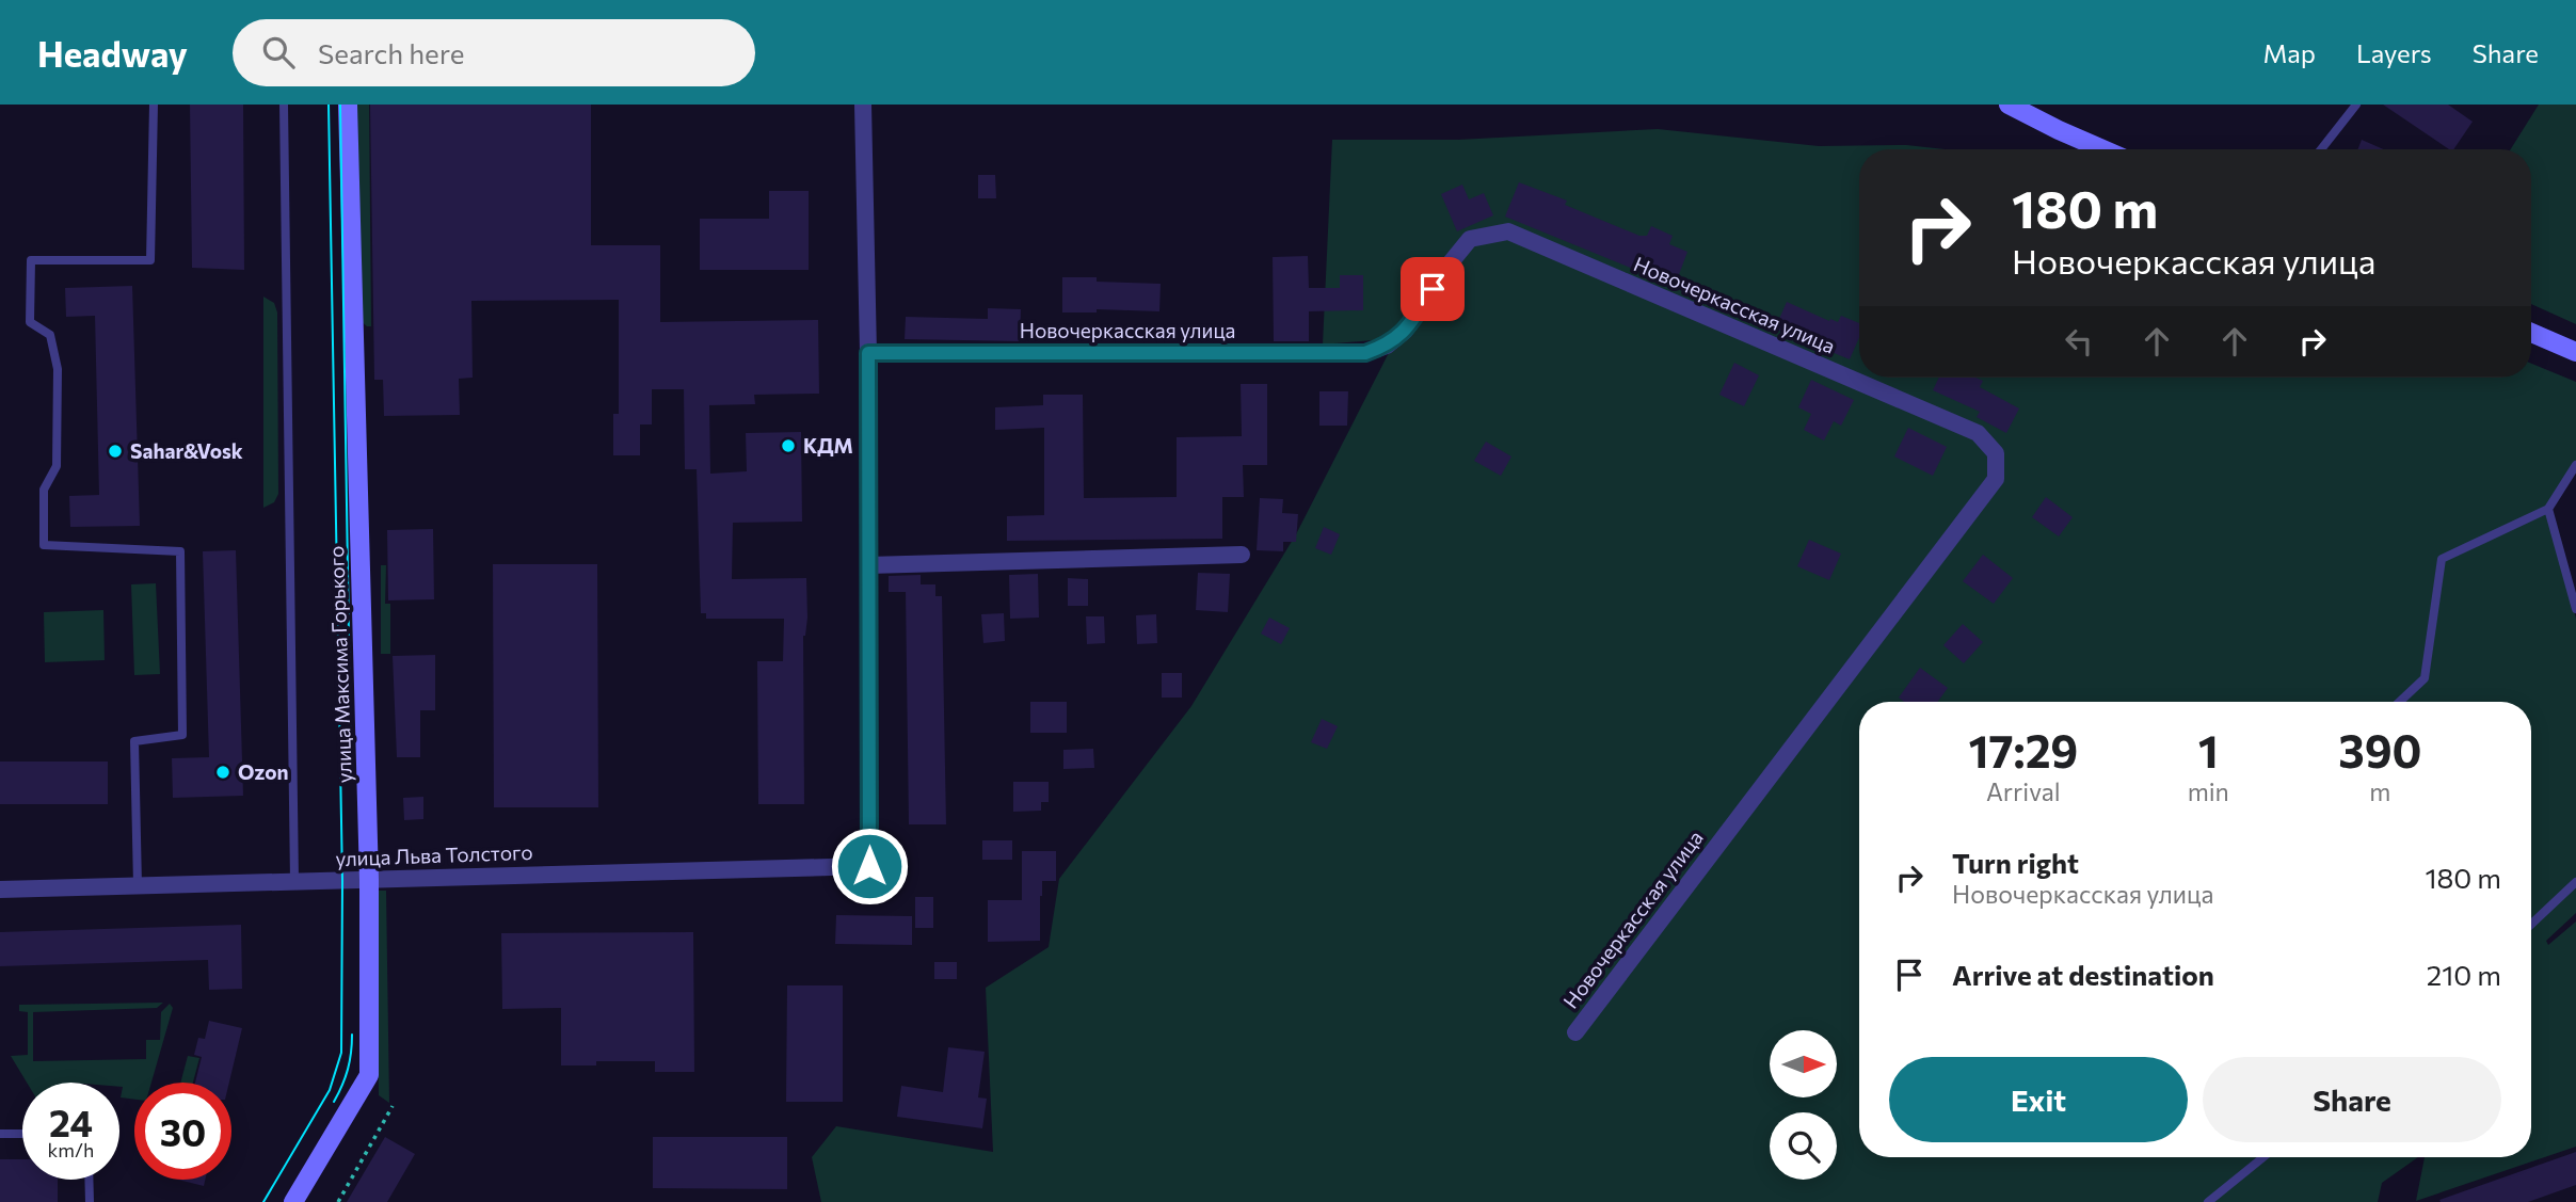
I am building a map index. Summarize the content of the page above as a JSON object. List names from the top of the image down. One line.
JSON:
{"streets":{"street":["Новочеркасская улица","улица Максима Горького","улица Льва Толстого"]},"crossings":[["улица Максима Горького","улица Льва Толстого"]],"places":["КДМ","Sahar&Vosk","Ozon"],"north":"right","page":{"header":"Headway","search":"Search here","nav":["Map","Layers","Share"],"turn":["180 m","Новочеркасская улица"],"eta":["17:29","Arrival","1","min","390","m"],"list":[{"name":"Turn right","note":"Новочеркасская улица","value":"180 m"},{"name":"Arrive at destination","value":"210 m"}],"buttons":["Exit","Share"],"speed":"24 km/h","limit":"30"}}
